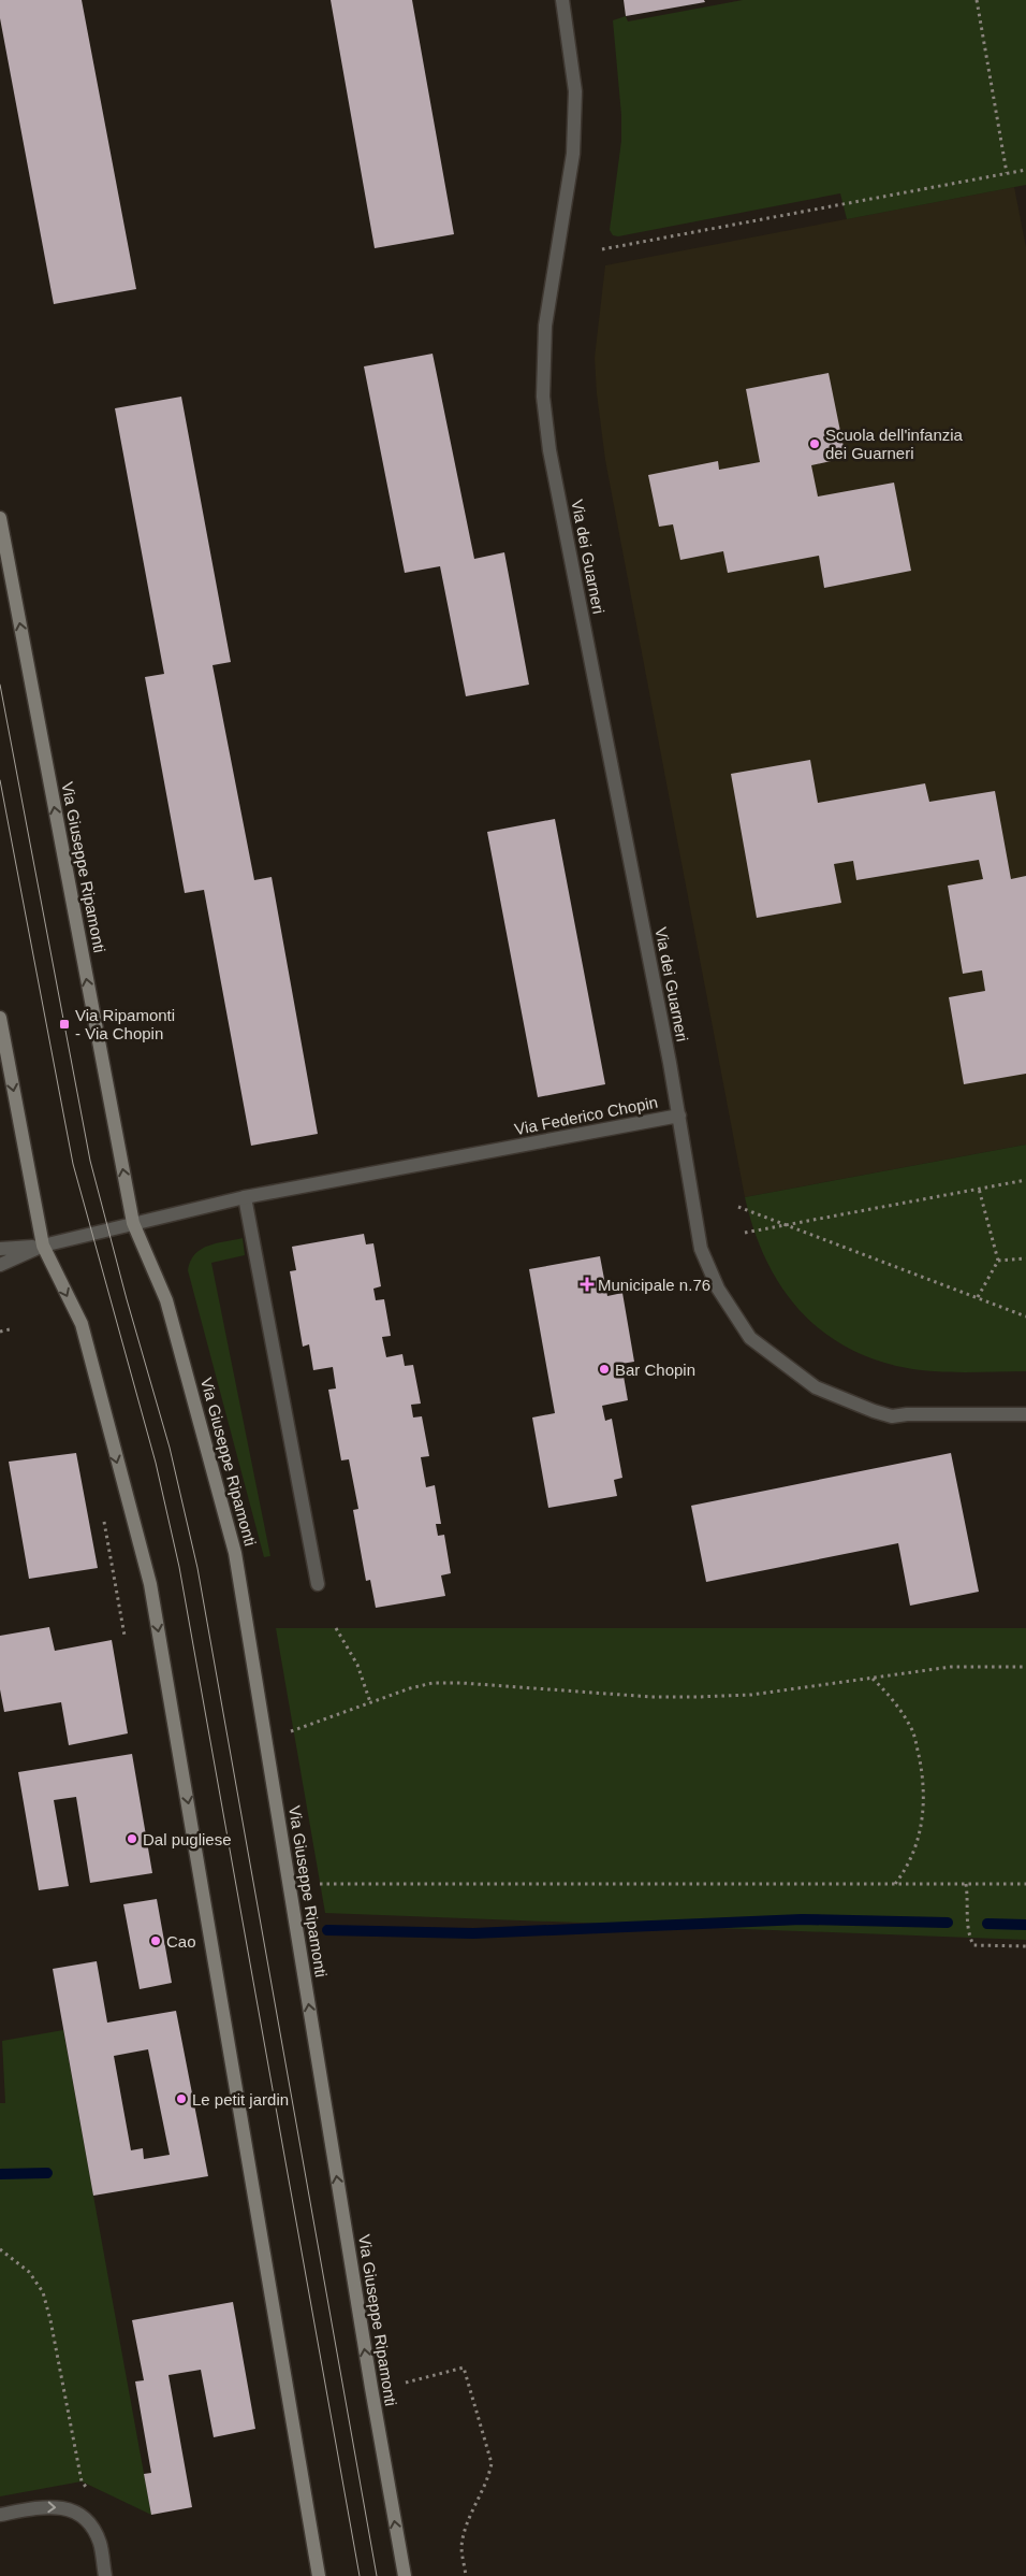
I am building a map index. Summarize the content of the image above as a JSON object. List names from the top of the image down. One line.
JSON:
{"streets":{"street":["Via dei Guarneri","Via Giuseppe Ripamonti","Via Federico Chopin"]},"crossings":[["Via dei Guarneri","Via Federico Chopin"],["Via Giuseppe Ripamonti","Via Federico Chopin"]],"places":{"other":["Scuola dell'infanzia dei Guarneri","Bar Chopin","Dal pugliese","Cao","Le petit jardin"],"transit":["Via Ripamonti - Via Chopin"],"health":["Municipale n.76"]}}
